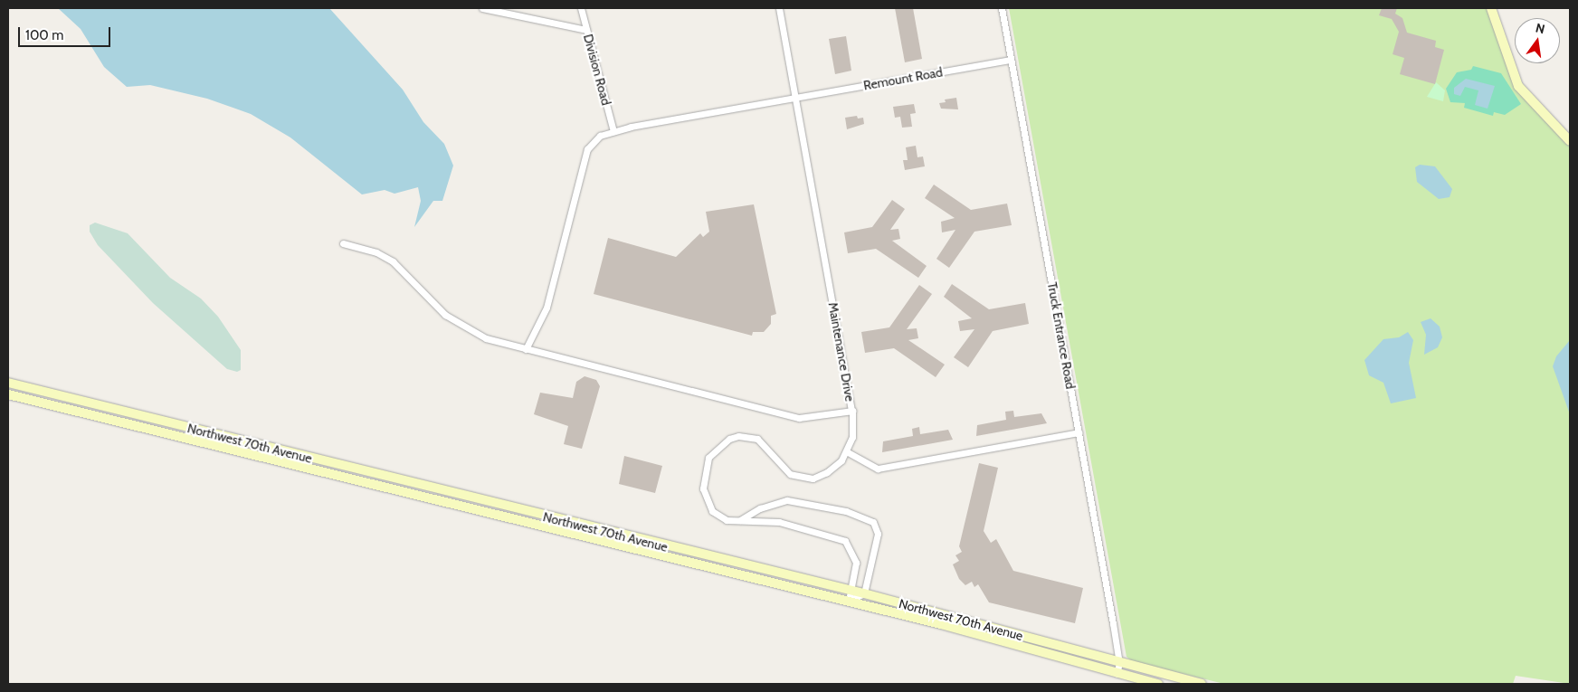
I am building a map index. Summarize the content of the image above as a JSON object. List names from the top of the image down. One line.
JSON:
{"streets":{"main road":["Northwest 70th Avenue"],"street":["Division Road","Remount Road","Truck Entrance Road","Maintenance Drive"]},"crossings":[["Division Road","Remount Road"],["Remount Road","Truck Entrance Road"],["Remount Road","Maintenance Drive"],["Truck Entrance Road","Northwest 70th Avenue"]],"scale_bar":"100 m","north":"top"}
